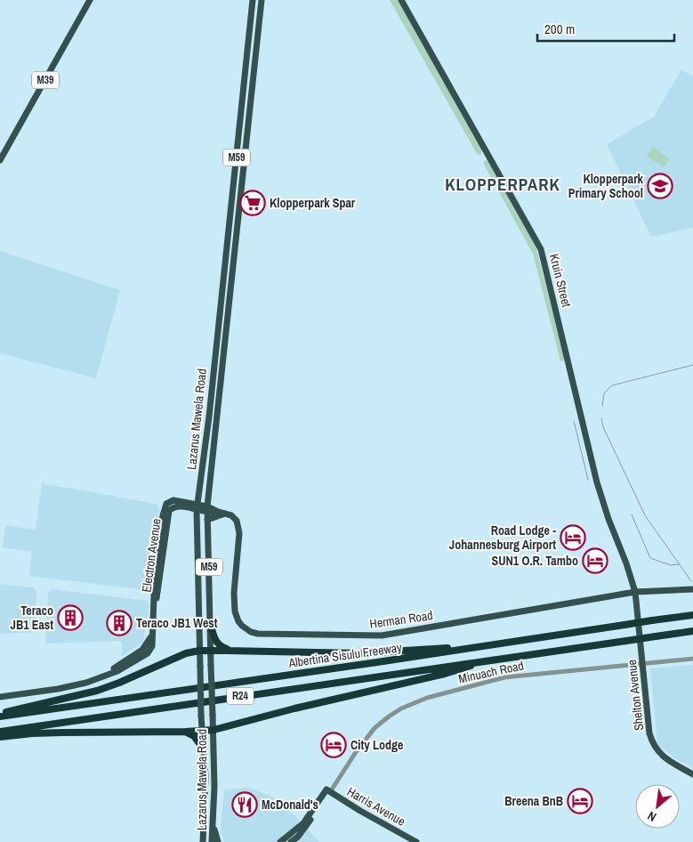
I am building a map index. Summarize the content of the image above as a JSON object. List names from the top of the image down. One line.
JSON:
{"streets":{"highway":["Albertina Sisulu Freeway","R24"],"main road":["M39","M59","Kruin Street","Lazarus Mawela Road","Electron Avenue","Herman Road","Shelton Avenue","Harris Avenue"],"street":["Minuach Road"]},"crossings":[["Kruin Street","Herman Road"],["Kruin Street","Shelton Avenue"],["Lazarus Mawela Road","Electron Avenue"],["Herman Road","Shelton Avenue"],["Minuach Road","Shelton Avenue"],["Minuach Road","Harris Avenue"]],"districts":["KLOPPERPARK"],"places":{"school or university":["Klopperpark Primary School"],"supermarket":["Klopperpark Spar"],"hotel":["Road Lodge - Johannesburg Airport","SUN1 O.R. Tambo","City Lodge","Breena BnB"],"building":["Teraco JB1 East","Teraco JB1 West"],"restaurant":["McDonald's"]},"scale_bar":"200 m","north":"bottom left"}
